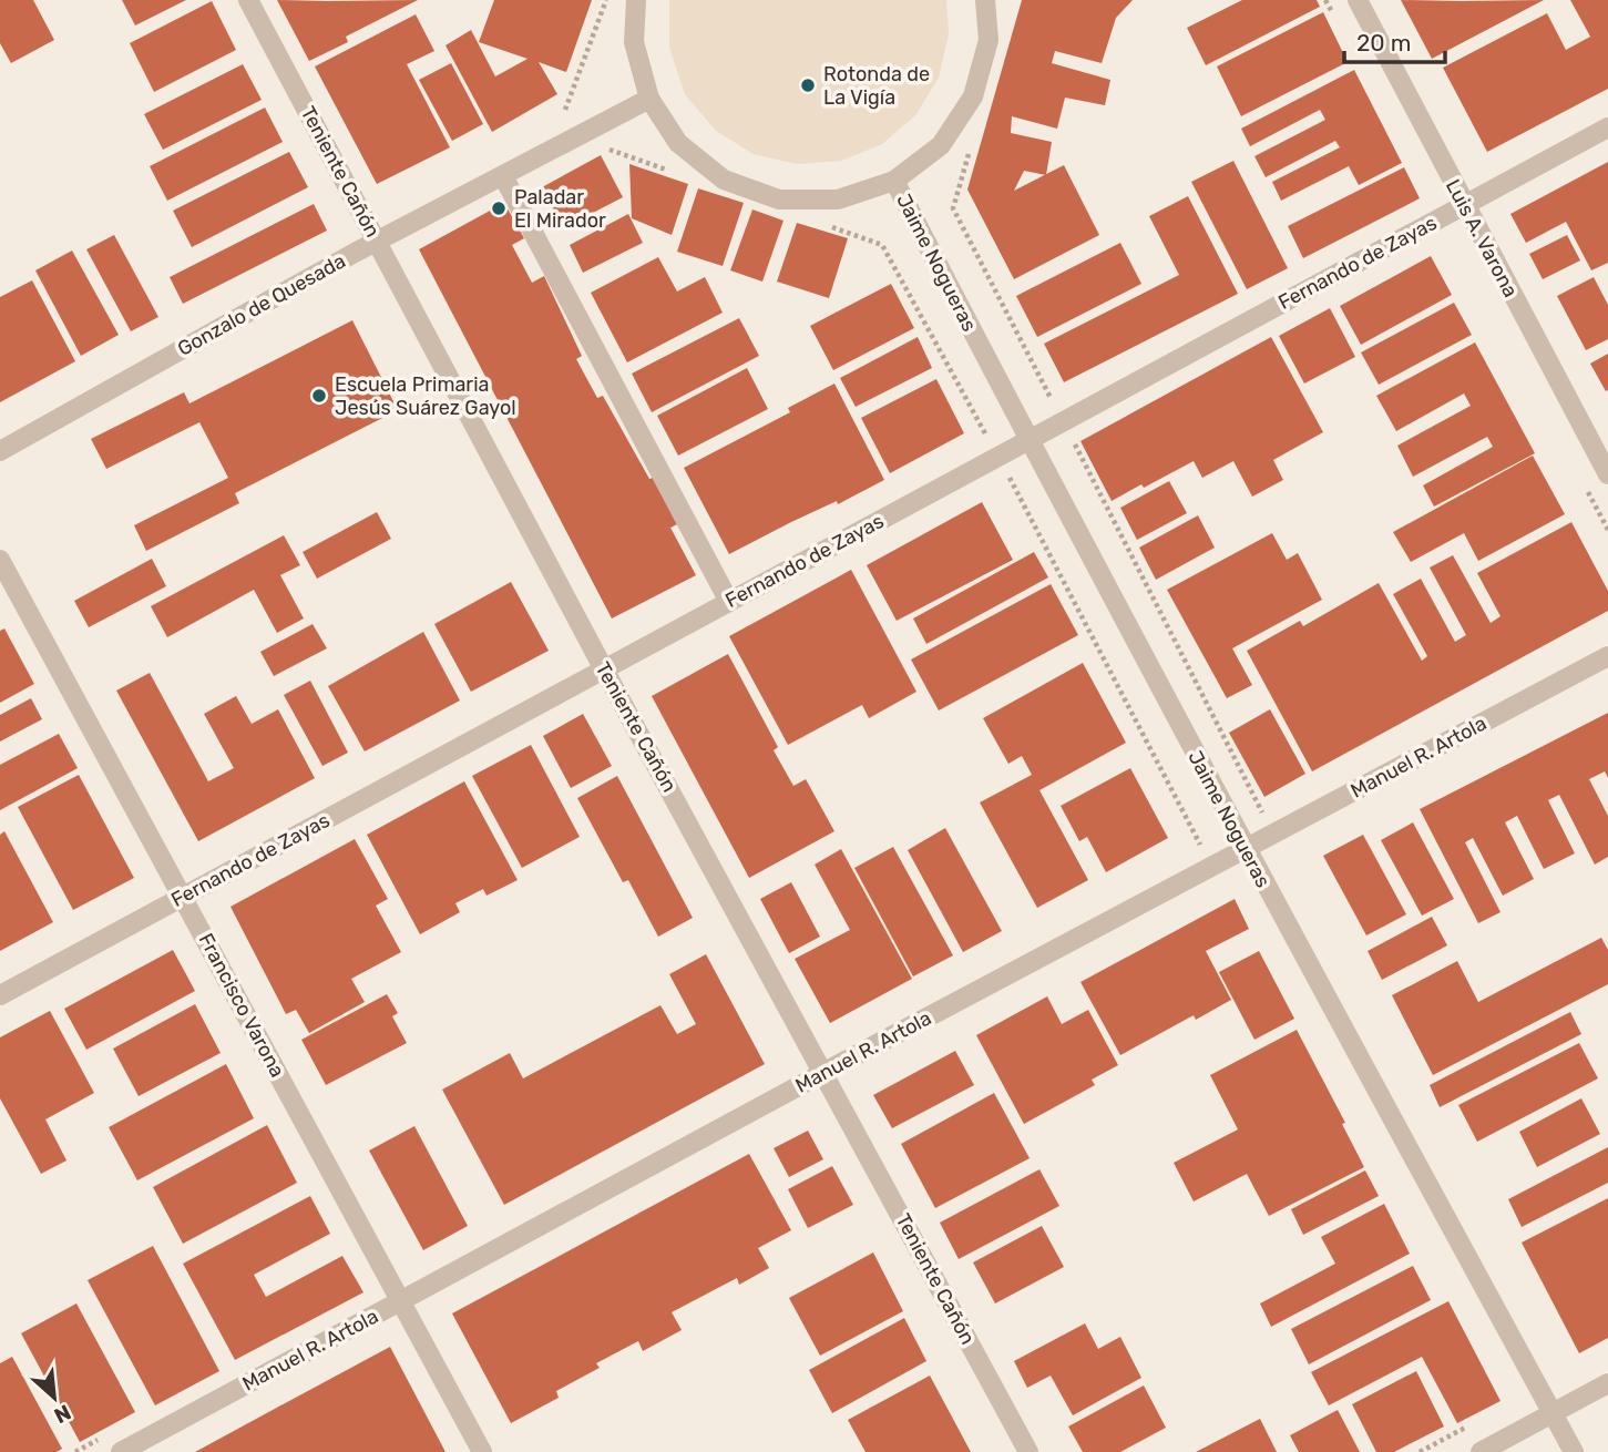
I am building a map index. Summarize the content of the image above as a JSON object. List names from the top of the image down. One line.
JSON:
{"streets":{"street":["Teniente Cañón","Luis A. Varona","Jaime Nogueras","Fernando de Zayas","Gonzalo de Quesada","Manuel R. Artola","Francisco Varona"]},"crossings":[["Teniente Cañón","Fernando de Zayas"],["Teniente Cañón","Gonzalo de Quesada"],["Teniente Cañón","Manuel R. Artola"],["Luis A. Varona","Fernando de Zayas"],["Jaime Nogueras","Fernando de Zayas"],["Jaime Nogueras","Manuel R. Artola"],["Fernando de Zayas","Francisco Varona"],["Manuel R. Artola","Francisco Varona"]],"places":["Rotonda de La Vigía","Paladar El Mirador","Escuela Primaria Jesús Suárez Gayol"],"scale_bar":"20 m","north":"bottom right"}
